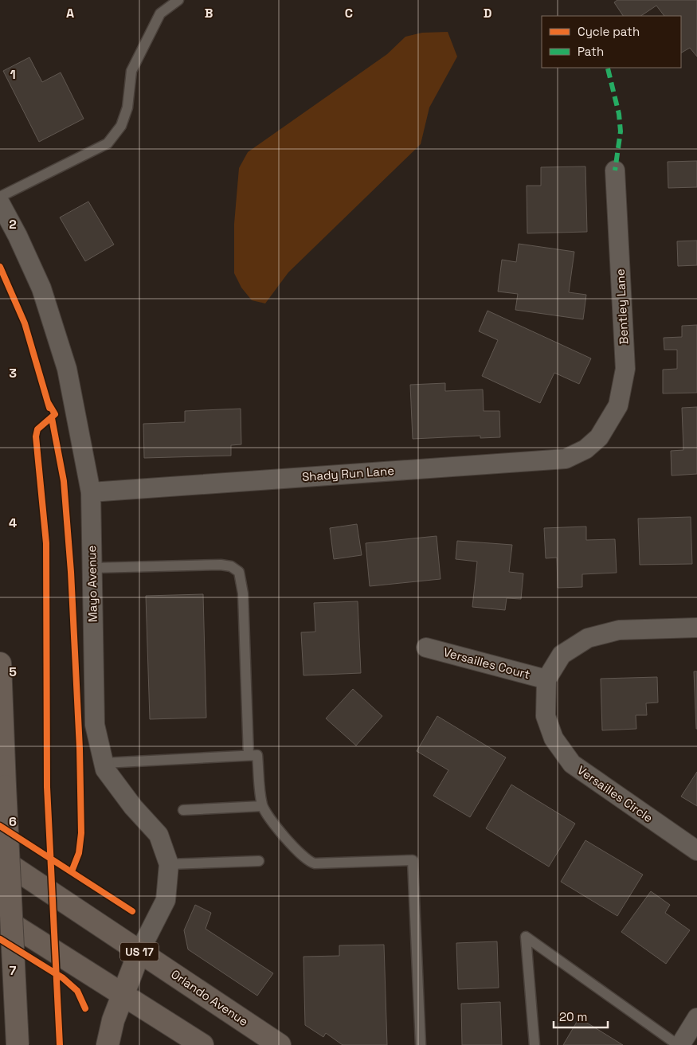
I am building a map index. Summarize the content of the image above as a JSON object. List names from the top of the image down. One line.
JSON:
{"streets":{"main road":["US 17","Orlando Avenue"],"street":["Bentley Lane","Shady Run Lane","Mayo Avenue","Versailles Court","Versailles Circle"]},"crossings":[["Bentley Lane","Shady Run Lane"],["Shady Run Lane","Mayo Avenue"],["Mayo Avenue","Orlando Avenue"],["Versailles Court","Versailles Circle"]],"legend":["Cycle path","Path"],"scale_bar":"20 m","grid":{"columns":["A","B","C","D"],"rows":["1","2","3","4","5","6","7"]}}
